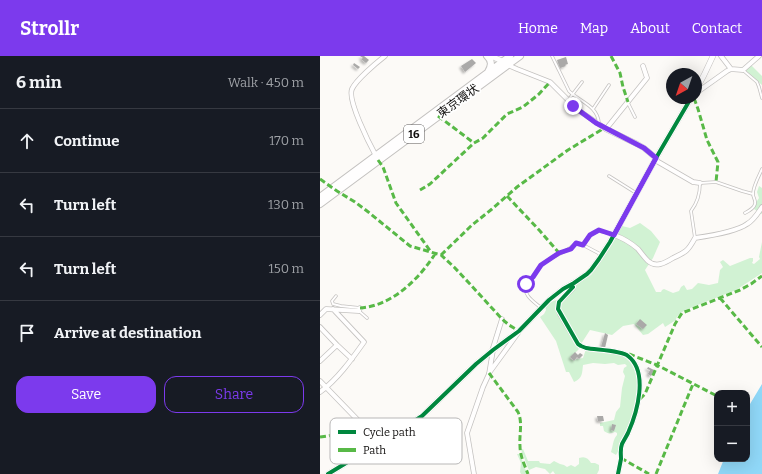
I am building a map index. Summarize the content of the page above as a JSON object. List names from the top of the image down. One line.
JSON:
{"streets":{"highway":["東京環状","16"]},"legend":["Cycle path","Path"],"north":"bottom left","page":{"header":"Strollr","nav":["Home","Map","About","Contact"],"heading":["6 min","Walk · 450 m"],"list":[["Continue","170 m"],["Turn left","130 m"],["Turn left","150 m"],"Arrive at destination"],"buttons":["Save","Share"],"map_buttons":["+","−"]}}
